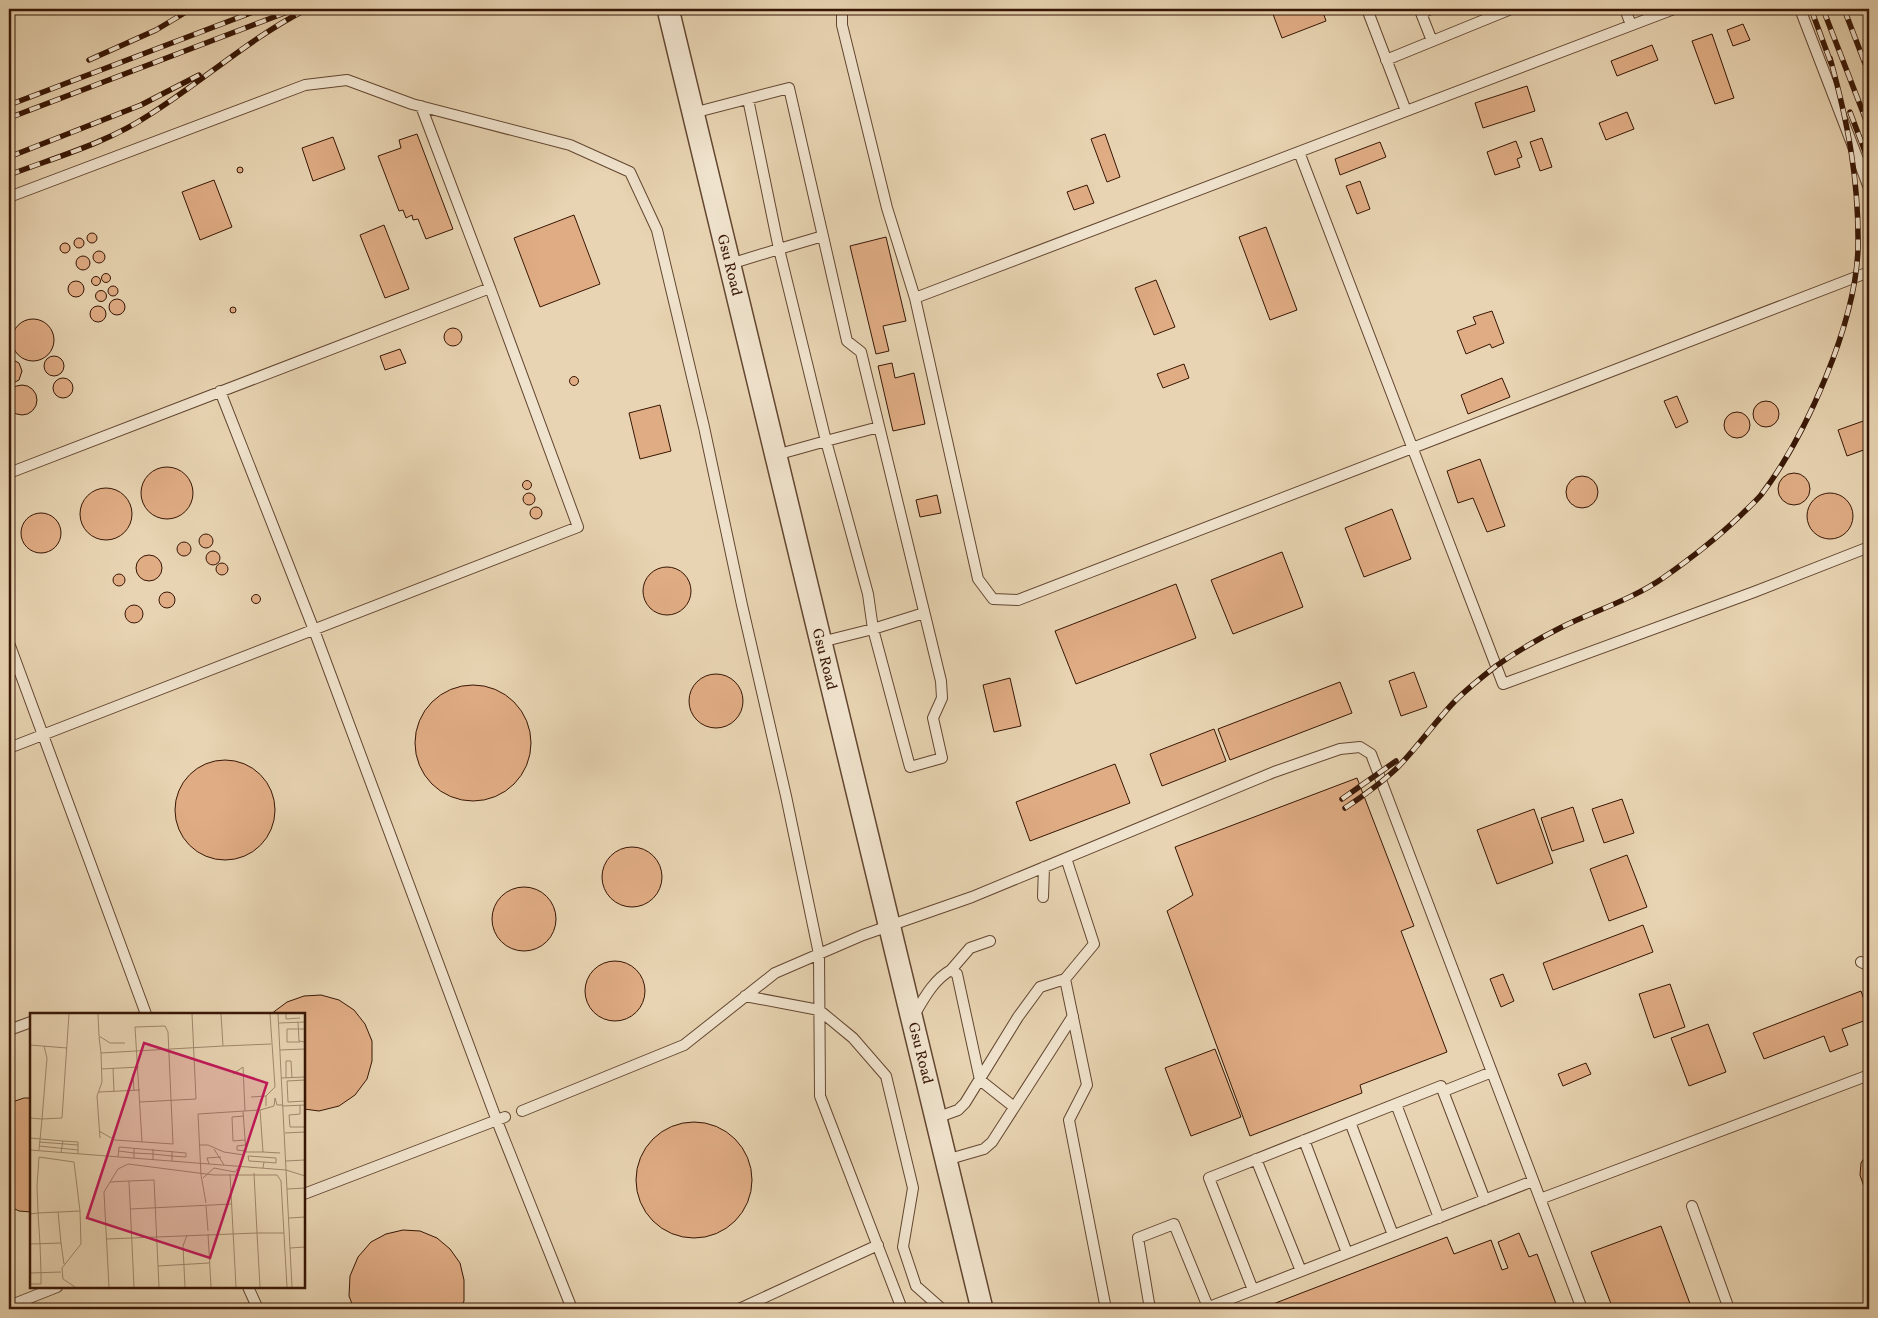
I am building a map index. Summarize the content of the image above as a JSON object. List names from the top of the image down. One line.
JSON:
{"streets":{"street":["Gsu Road"]}}
